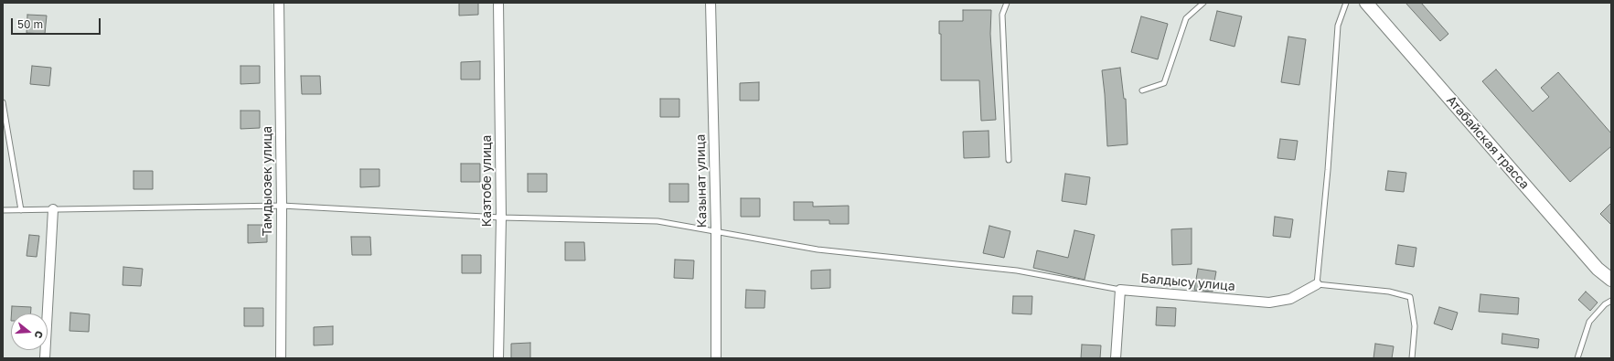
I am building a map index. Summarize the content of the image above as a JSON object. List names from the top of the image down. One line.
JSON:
{"streets":{"main road":["Атабайская трасса"],"street":["Тамдыозек улица","Казтобе улица","Казынат улица","Балдысу улица"]},"scale_bar":"50 m","north":"right"}
